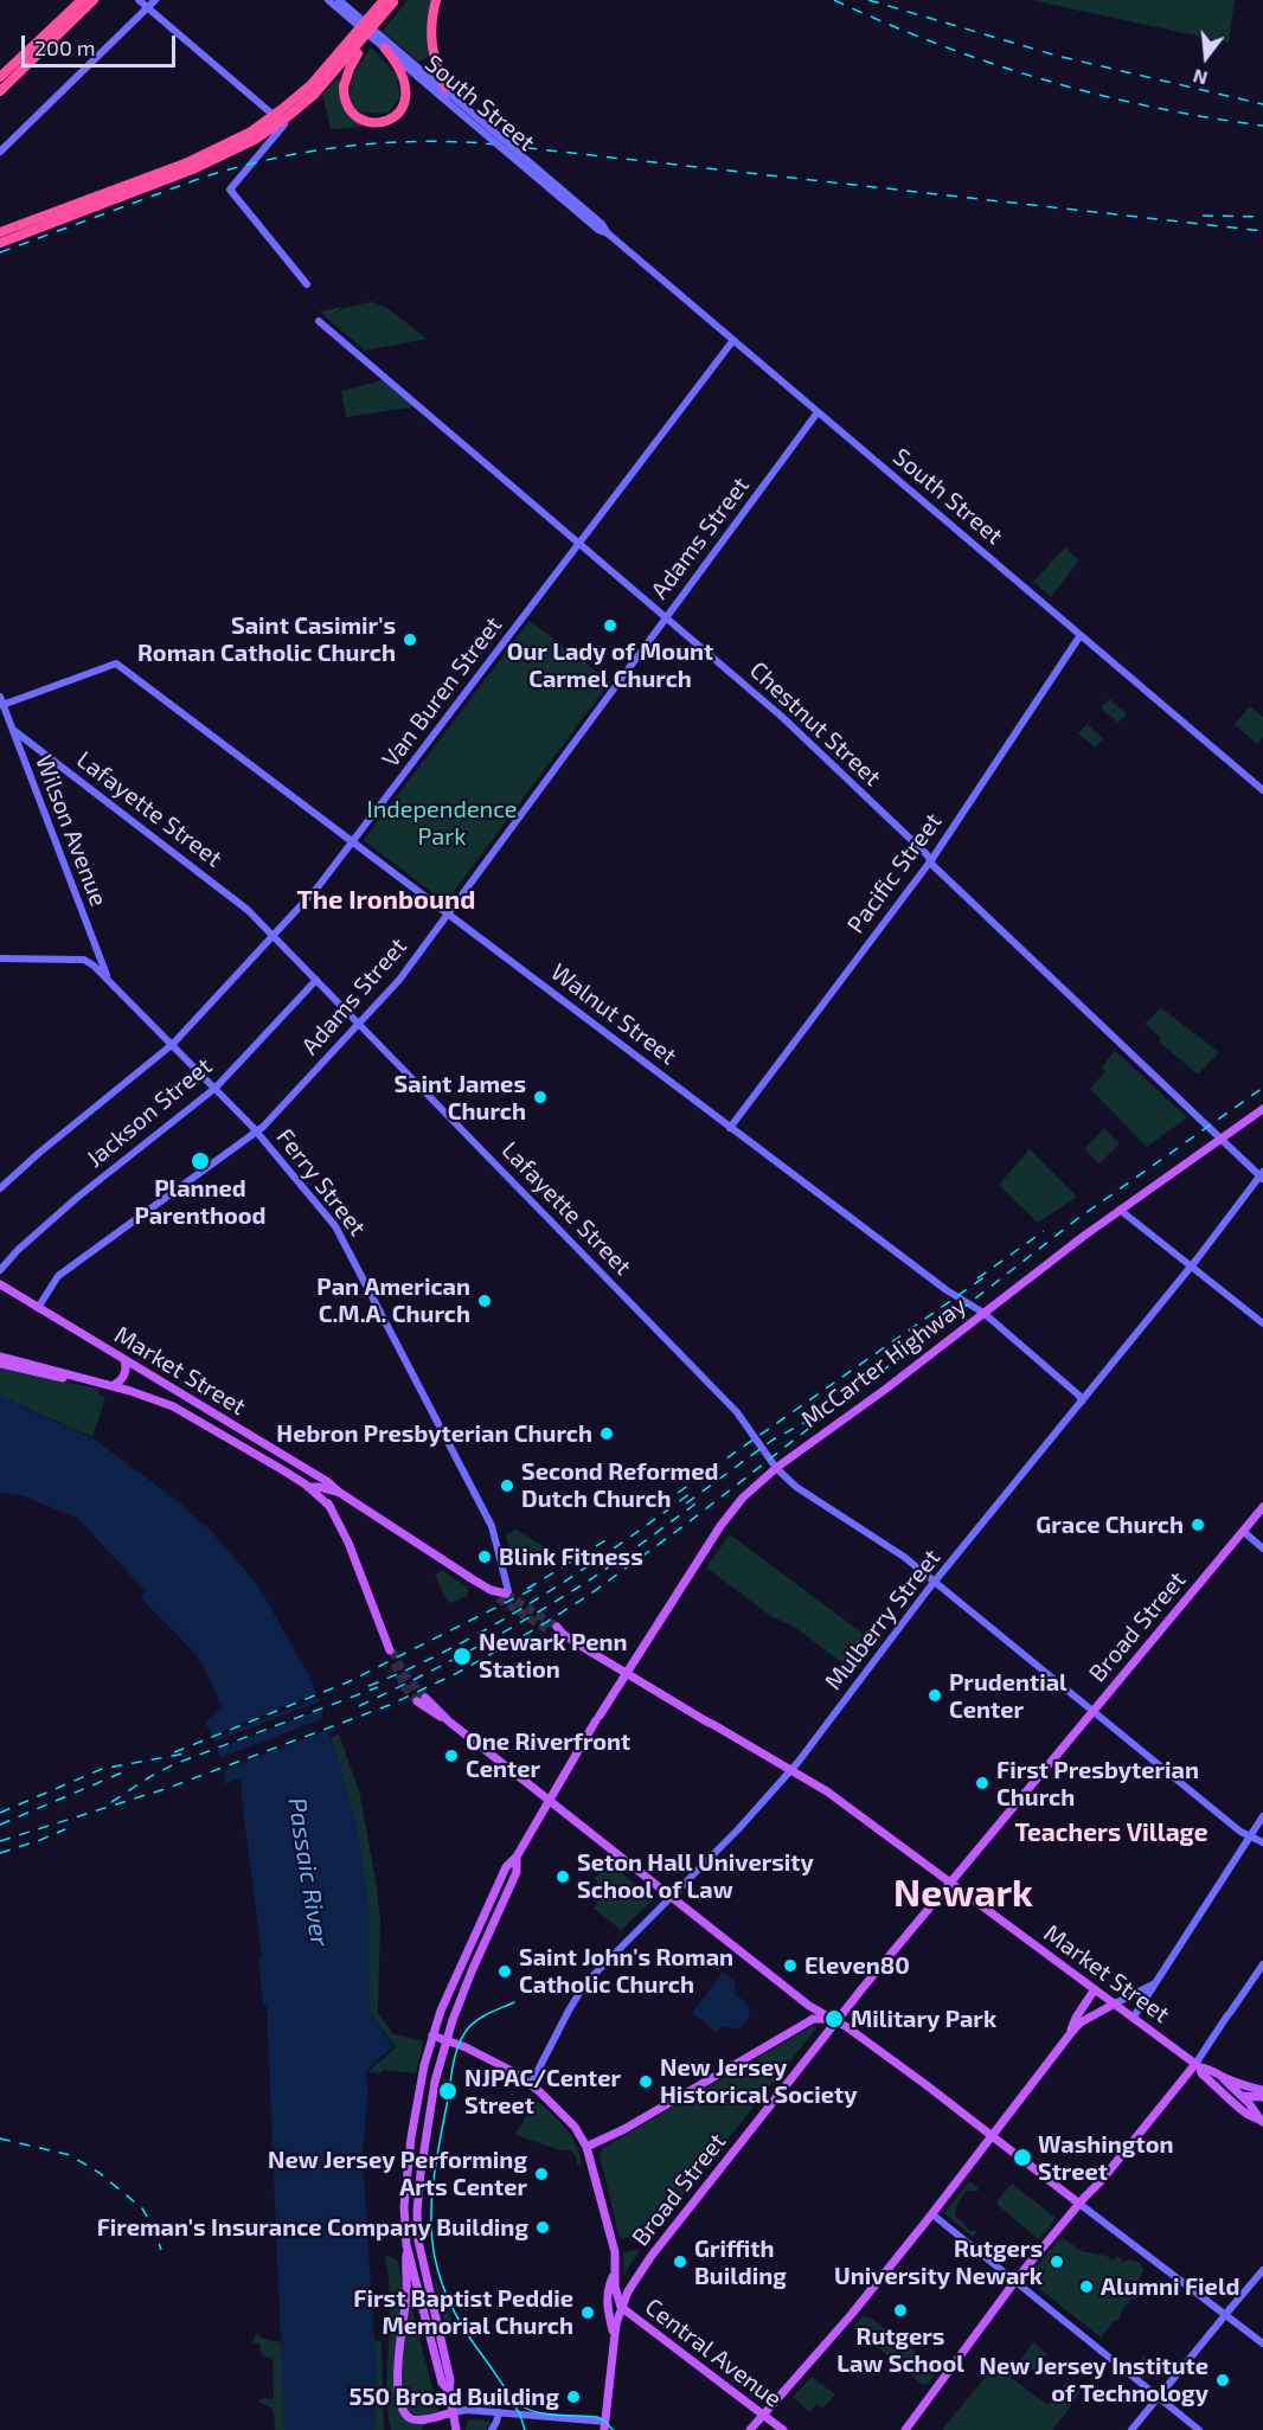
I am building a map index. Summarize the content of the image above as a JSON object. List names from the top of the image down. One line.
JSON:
{"streets":{"main road":["McCarter Highway","Market Street","Broad Street","Central Avenue"],"street":["South Street","Adams Street","Van Buren Street","Chestnut Street","Lafayette Street","Wilson Avenue","Pacific Street","Walnut Street","Jackson Street","Ferry Street","Mulberry Street"]},"crossings":[["South Street","Adams Street"],["South Street","Van Buren Street"],["South Street","Pacific Street"],["Adams Street","Chestnut Street"],["Adams Street","Lafayette Street"],["Adams Street","Walnut Street"],["Adams Street","Ferry Street"],["Adams Street","Market Street"],["Van Buren Street","Chestnut Street"],["Van Buren Street","Lafayette Street"],["Van Buren Street","Walnut Street"],["Van Buren Street","Ferry Street"],["Chestnut Street","Pacific Street"],["Chestnut Street","McCarter Highway"],["Chestnut Street","Mulberry Street"],["Lafayette Street","Wilson Avenue"],["Lafayette Street","Jackson Street"],["Lafayette Street","McCarter Highway"],["Lafayette Street","Mulberry Street"],["Lafayette Street","Broad Street"],["Wilson Avenue","Walnut Street"],["Wilson Avenue","Ferry Street"],["Pacific Street","Walnut Street"],["Walnut Street","McCarter Highway"],["Walnut Street","Mulberry Street"],["Jackson Street","Ferry Street"],["Ferry Street","Market Street"],["McCarter Highway","Market Street"],["Market Street","Mulberry Street"],["Market Street","Broad Street"],["Broad Street","Central Avenue"]],"districts":["The Ironbound","Teachers Village","Newark"],"water":["Passaic River"],"parks":["Independence Park"],"places":["Our Lady of Mount Carmel Church","Saint Casimir's Roman Catholic Church","Saint James Church","Planned Parenthood","Pan American C.M.A. Church","Hebron Presbyterian Church","Second Reformed Dutch Church","Grace Church","Blink Fitness","Newark Penn Station","Prudential Center","One Riverfront Center","First Presbyterian Church","Seton Hall University School of Law","Eleven80","Saint John's Roman Catholic Church","Military Park","New Jersey Historical Society","NJPAC/Center Street","Washington Street","New Jersey Performing Arts Center","Fireman's Insurance Company Building","Griffith Building","Rutgers University Newark","Alumni Field","Rutgers Law School","First Baptist Peddie Memorial Church","New Jersey Institute of Technology","550 Broad Building"],"scale_bar":"200 m","north":"bottom"}
